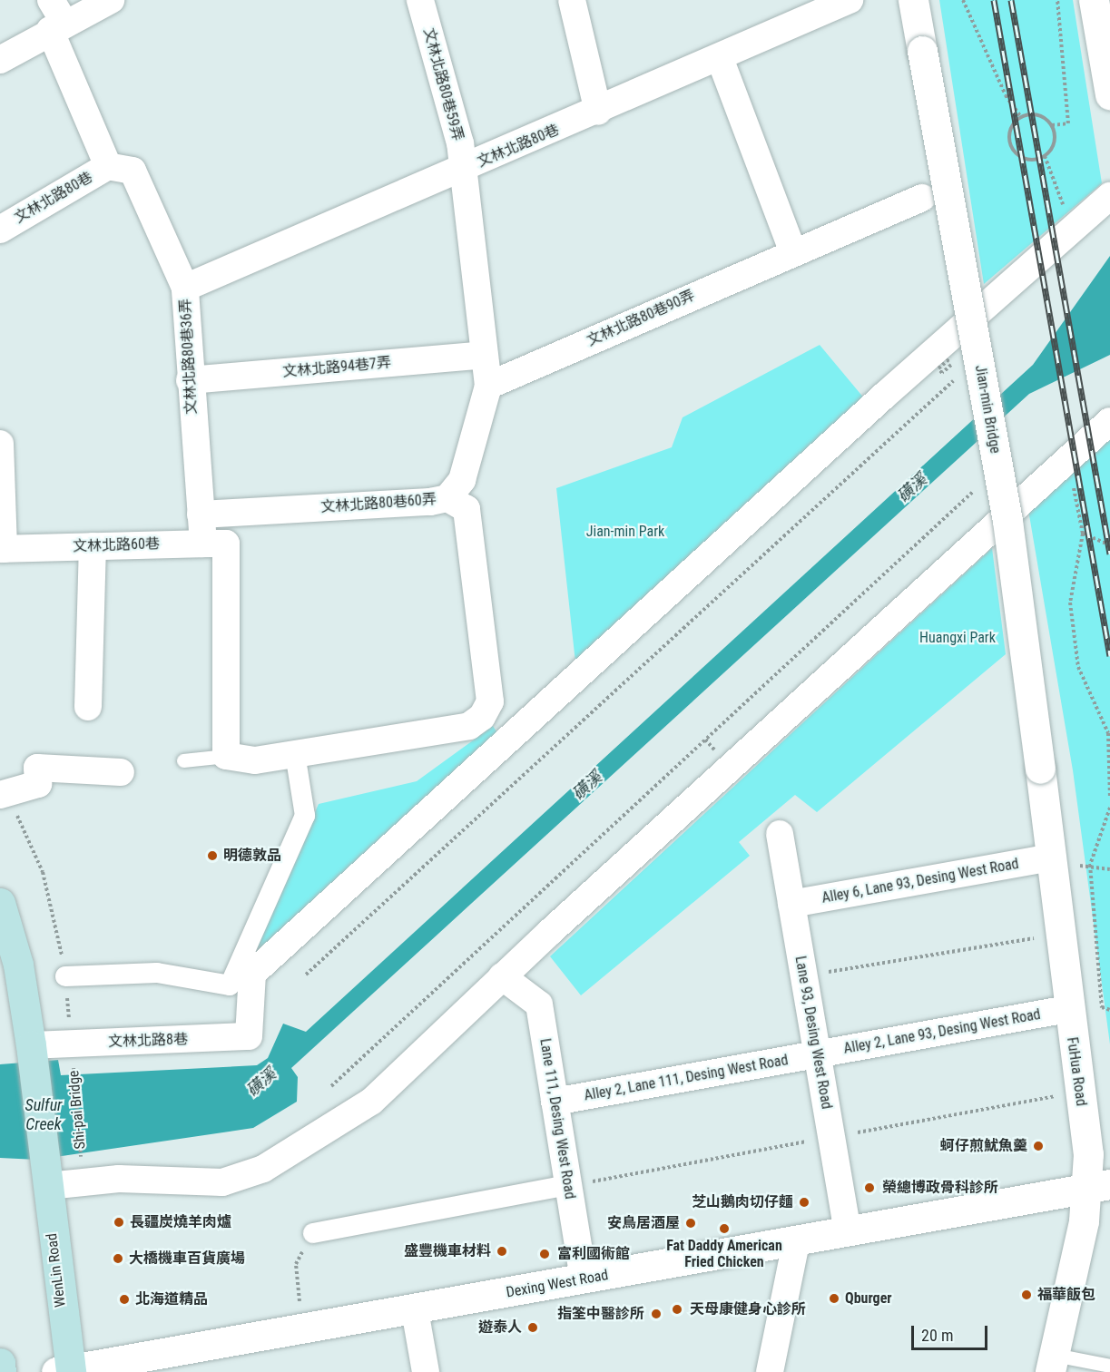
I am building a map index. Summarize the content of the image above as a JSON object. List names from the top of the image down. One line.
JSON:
{"streets":{"main road":["WenLin Road"],"street":["文林北路80巷59弄","文林北路80巷","文林北路80巷90弄","文林北路80巷36弄","文林北路94巷7弄","Jian-min Bridge","文林北路80巷60弄","文林北路60巷","Alley 6, Lane 93, Desing West Road","Alley 2, Lane 93, Desing West Road","Lane 93, Desing West Road","文林北路8巷","FuHua Road","Alley 2, Lane 111, Desing West Road","Lane 111, Desing West Road","Dexing West Road"],"path":["Shi-pai Bridge"]},"crossings":[["文林北路80巷59弄","文林北路80巷"],["文林北路80巷59弄","文林北路80巷60弄"],["文林北路80巷","文林北路80巷36弄"],["文林北路80巷","文林北路80巷60弄"],["文林北路80巷90弄","文林北路80巷60弄"],["文林北路80巷36弄","文林北路94巷7弄"],["文林北路80巷36弄","文林北路80巷60弄"],["文林北路94巷7弄","文林北路80巷60弄"],["Jian-min Bridge","FuHua Road"],["Alley 6, Lane 93, Desing West Road","Lane 93, Desing West Road"],["Alley 6, Lane 93, Desing West Road","FuHua Road"],["Alley 2, Lane 93, Desing West Road","Lane 93, Desing West Road"],["Alley 2, Lane 93, Desing West Road","FuHua Road"],["Alley 2, Lane 93, Desing West Road","Alley 2, Lane 111, Desing West Road"],["Lane 93, Desing West Road","Alley 2, Lane 111, Desing West Road"],["Lane 93, Desing West Road","Dexing West Road"],["文林北路8巷","Shi-pai Bridge"],["FuHua Road","Dexing West Road"],["Alley 2, Lane 111, Desing West Road","Lane 111, Desing West Road"],["Lane 111, Desing West Road","Dexing West Road"],["WenLin Road","Dexing West Road"]],"water":["磺溪","Sulfur Creek"],"parks":["Jian-min Park","Huangxi Park"],"places":["明德敦品","蚵仔煎魷魚羹","榮總博政骨科診所","芝山鵝肉切仔麵","長疆炭燒羊肉爐","安鳥居酒屋","Fat Daddy American Fried Chicken","盛豐機車材料","富利國術館","大橋機車百貨廣場","福華飯包","Qburger","北海道精品","天母康健身心診所","指筌中醫診所","遊泰人"],"scale_bar":"20 m"}
